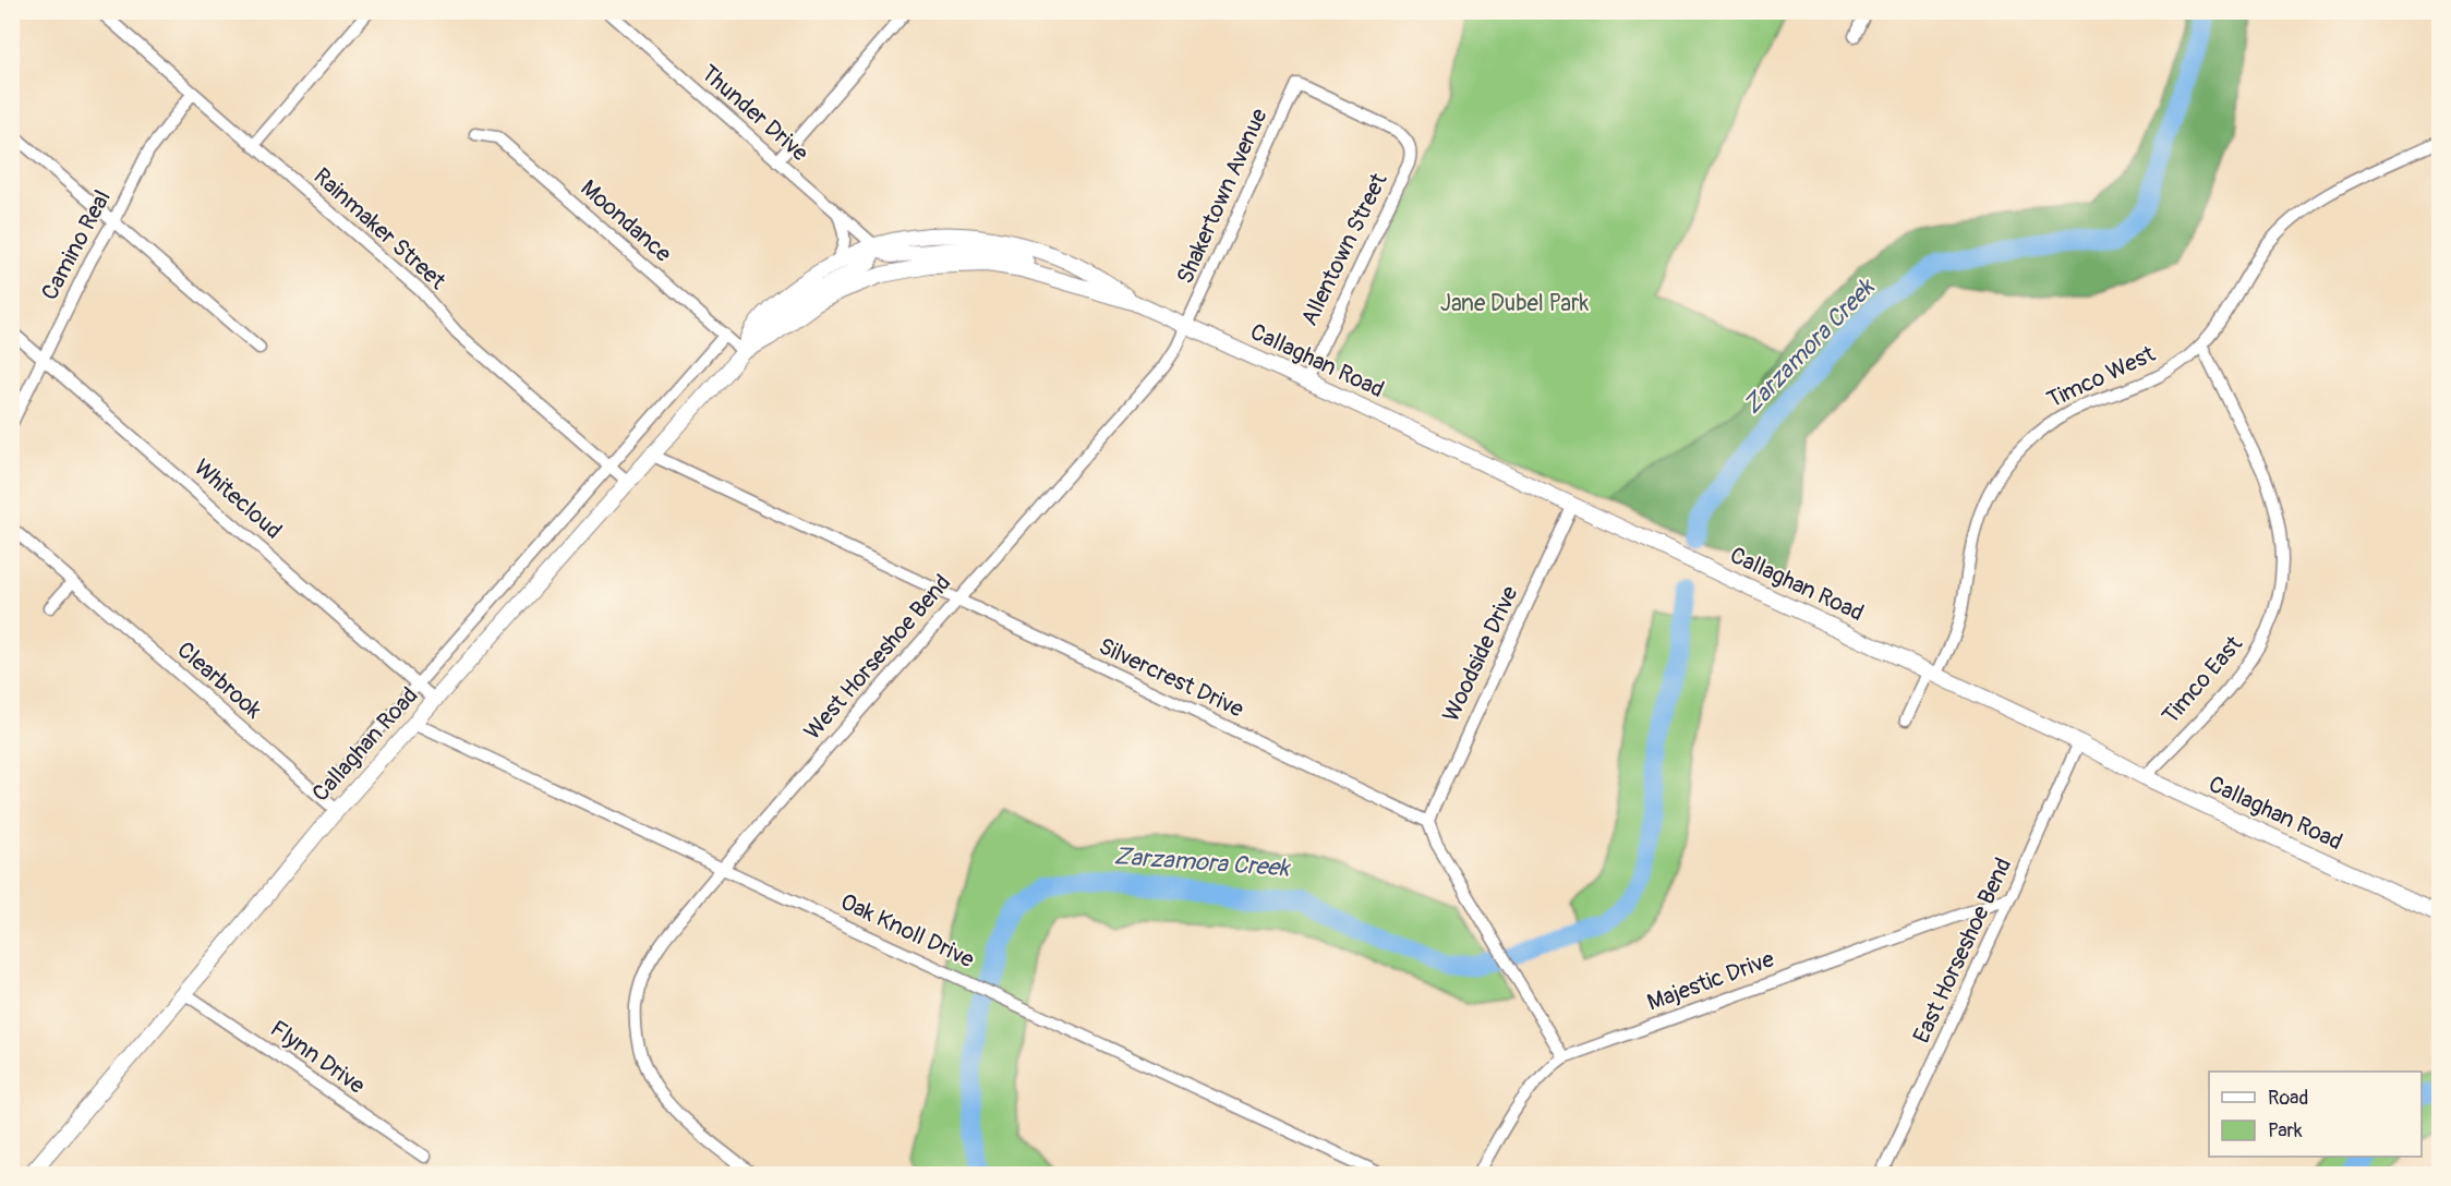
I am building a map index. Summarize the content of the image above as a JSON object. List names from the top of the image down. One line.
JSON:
{"streets":{"main road":["Callaghan Road"],"street":["Thunder Drive","Shakertown Avenue","Moondance","Rainmaker Street","Camino Real","Allentown Street","Timco West","Whitecloud","Woodside Drive","West Horseshoe Bend","Silvercrest Drive","Clearbrook","Timco East","Oak Knoll Drive","East Horseshoe Bend","Majestic Drive","Flynn Drive"]},"crossings":[["Thunder Drive","Callaghan Road"],["Shakertown Avenue","Allentown Street"],["Shakertown Avenue","Callaghan Road"],["Shakertown Avenue","West Horseshoe Bend"],["Moondance","Callaghan Road"],["Rainmaker Street","Camino Real"],["Rainmaker Street","Callaghan Road"],["Camino Real","Whitecloud"],["Allentown Street","Callaghan Road"],["Callaghan Road","Timco West"],["Callaghan Road","Whitecloud"],["Callaghan Road","Woodside Drive"],["Callaghan Road","West Horseshoe Bend"],["Callaghan Road","Silvercrest Drive"],["Callaghan Road","Clearbrook"],["Callaghan Road","Timco East"],["Callaghan Road","Oak Knoll Drive"],["Callaghan Road","East Horseshoe Bend"],["Callaghan Road","Flynn Drive"],["Timco West","Timco East"],["Woodside Drive","Silvercrest Drive"],["West Horseshoe Bend","Silvercrest Drive"],["West Horseshoe Bend","Oak Knoll Drive"],["East Horseshoe Bend","Majestic Drive"]],"water":["Zarzamora Creek"],"parks":["Jane Dubel Park"],"legend":["Road","Park"]}
